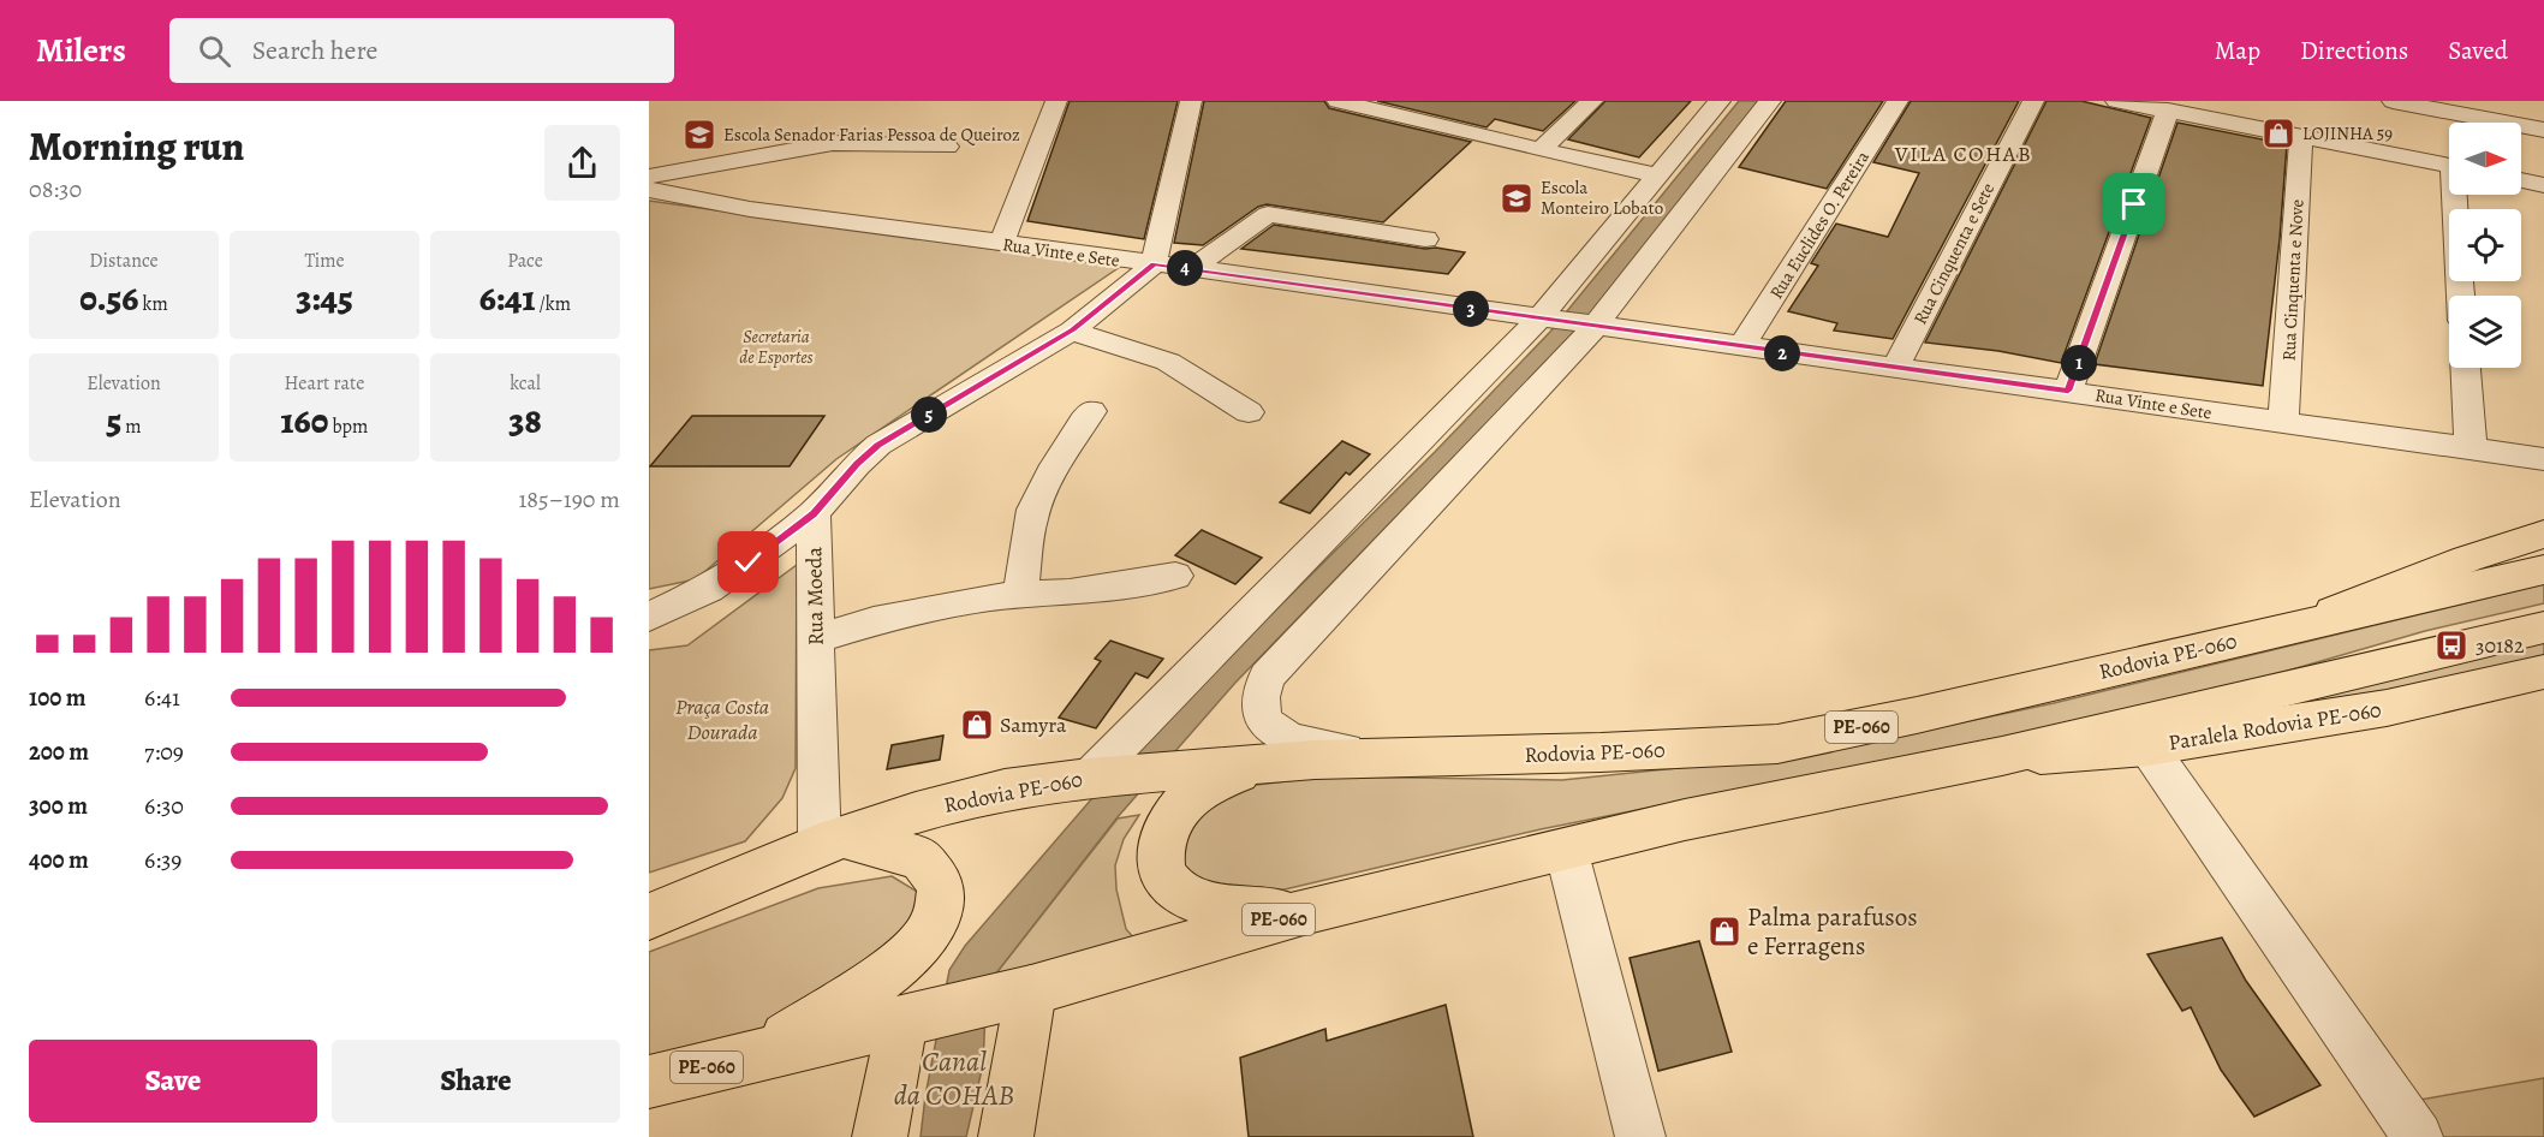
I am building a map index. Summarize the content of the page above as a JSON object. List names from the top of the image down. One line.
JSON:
{"streets":{"main road":["Rodovia PE-060","Paralela Rodovia PE-060","PE-060"],"street":["Rua Euclides O. Pereira","Rua Vinte e Sete","Rua Cinquenta e Sete","Rua Cinquenta e Nove","Rua Moeda"]},"crossings":[["Rua Euclides O. Pereira","Rua Vinte e Sete"],["Rua Vinte e Sete","Rua Cinquenta e Sete"],["Rua Vinte e Sete","Rua Cinquenta e Nove"],["Rua Moeda","Rodovia PE-060"],["Rodovia PE-060","PE-060"],["Paralela Rodovia PE-060","PE-060"]],"districts":["VILA COHAB"],"water":["Canal da COHAB"],"parks":["Secretaria de Esportes","Praça Costa Dourada"],"places":{"shop":["LOJINHA 59","Samyra","Palma parafusos e Ferragens"],"school or university":["Escola Senador Farias Pessoa de Queiroz","Escola Monteiro Lobato"],"bus stop":["30182"]},"north":"right","page":{"header":"Milers","search":"Search here","nav":["Map","Directions","Saved"],"heading":["Morning run","08:30"],"stats":[["Distance","0.56 km"],["Time","3:45"],["Pace","6:41 /km"],["Elevation","5 m"],["Heart rate","160 bpm"],["kcal","38"]],"pins":["4","3","2","1","5"],"chart":["Elevation","185–190 m"],"list":[{"name":"100 m","note":"6:41"},{"name":"200 m","note":"7:09"},{"name":"300 m","note":"6:30"},{"name":"400 m","note":"6:39"}],"buttons":["Save","Share"]}}
